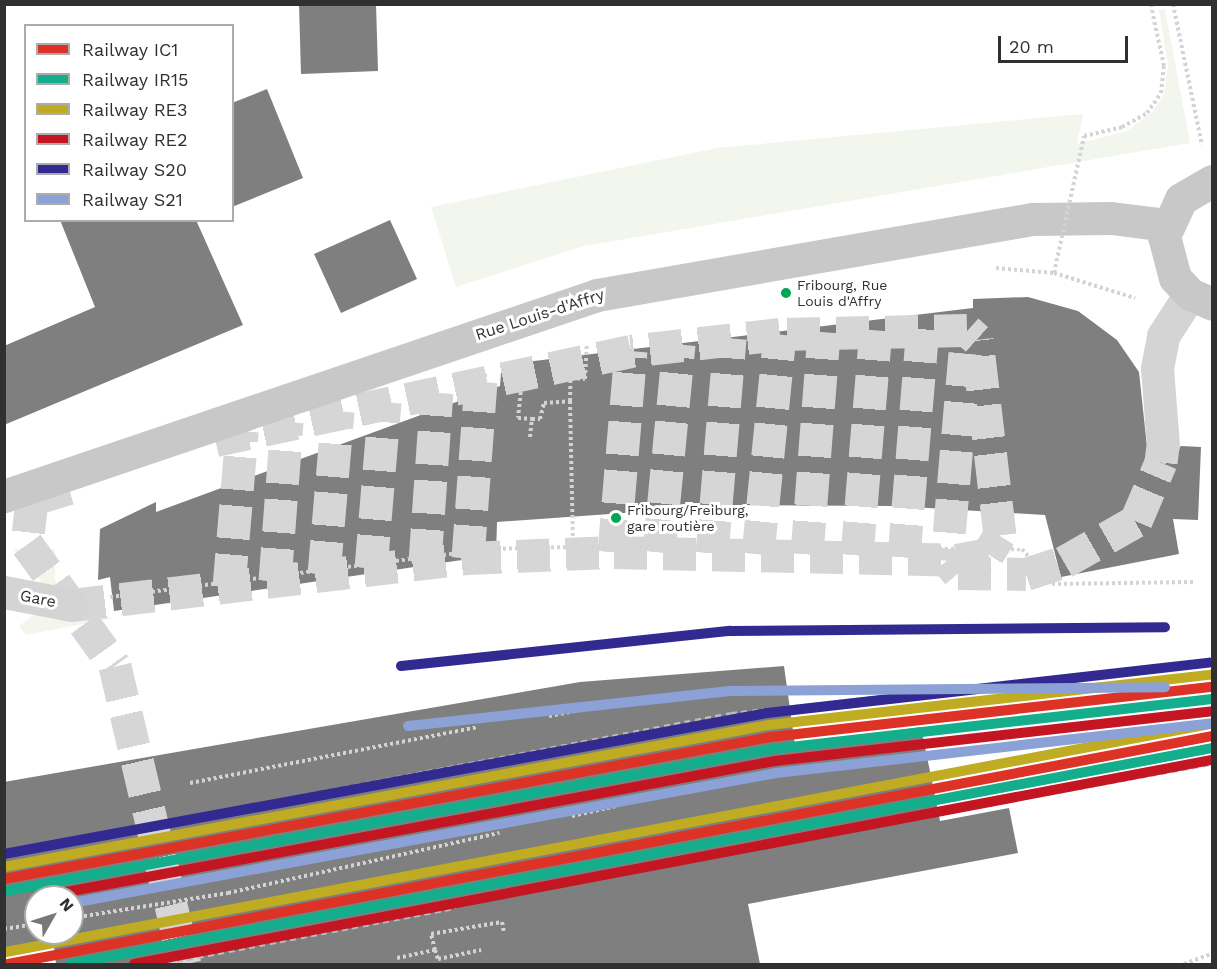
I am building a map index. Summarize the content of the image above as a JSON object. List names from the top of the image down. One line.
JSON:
{"streets":{"main road":["Rue Louis-d'Affry"],"lane":["Gare"]},"places":["Fribourg, Rue Louis d'Affry","Fribourg/Freiburg, gare routière"],"lines":["rail line S20","rail line RE3","rail line IC1","rail line S21","rail line IR15","rail line RE2"],"legend":["Railway IC1","Railway IR15","Railway RE3","Railway RE2","Railway S20","Railway S21"],"scale_bar":"20 m","north":"top right"}
